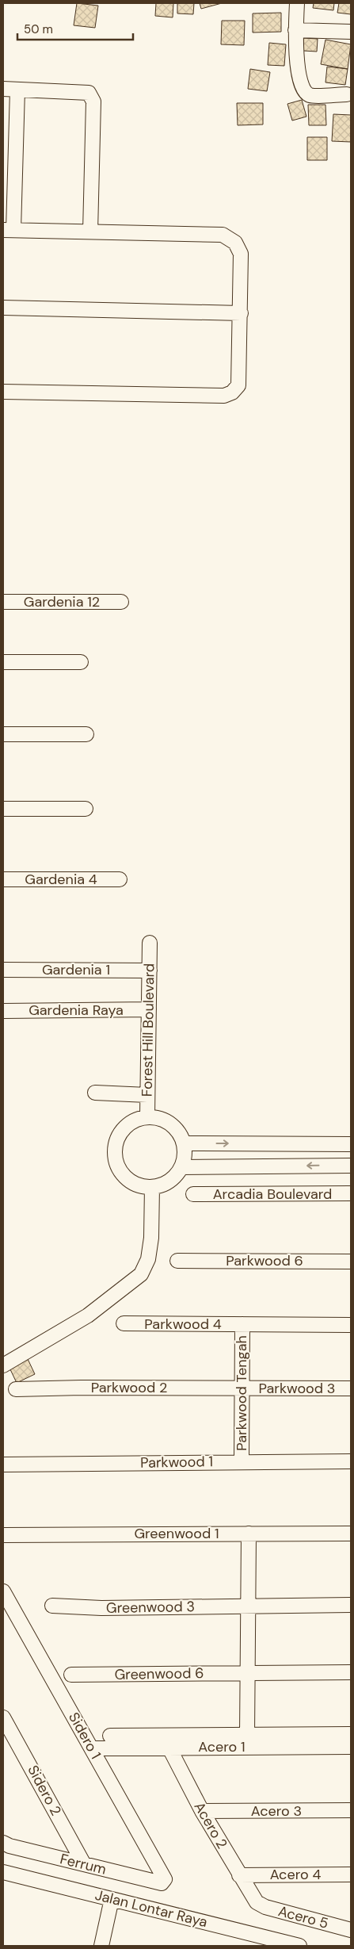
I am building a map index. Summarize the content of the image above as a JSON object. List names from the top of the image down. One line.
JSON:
{"streets":{"street":["Gardenia 12","Gardenia 4","Gardenia 1","Gardenia Raya","Forest Hill Boulevard","Arcadia Boulevard","Parkwood 6","Parkwood 4","Parkwood 2","Parkwood 3","Parkwood Tengah","Parkwood 1","Greenwood 1","Greenwood 3","Greenwood 6","Sidero 1","Acero 1","Sidero 2","Acero 3","Acero 2","Ferrum","Acero 4","Jalan Lontar Raya","Acero 5"]},"crossings":[["Gardenia 1","Forest Hill Boulevard"],["Gardenia Raya","Forest Hill Boulevard"],["Parkwood 4","Parkwood Tengah"],["Parkwood 2","Parkwood 3"],["Parkwood 2","Parkwood Tengah"],["Parkwood 3","Parkwood Tengah"],["Parkwood Tengah","Parkwood 1"],["Sidero 1","Acero 1"],["Sidero 1","Ferrum"],["Acero 1","Acero 2"],["Sidero 2","Ferrum"],["Acero 3","Acero 2"],["Acero 2","Acero 4"],["Acero 2","Acero 5"]],"scale_bar":"50 m"}
